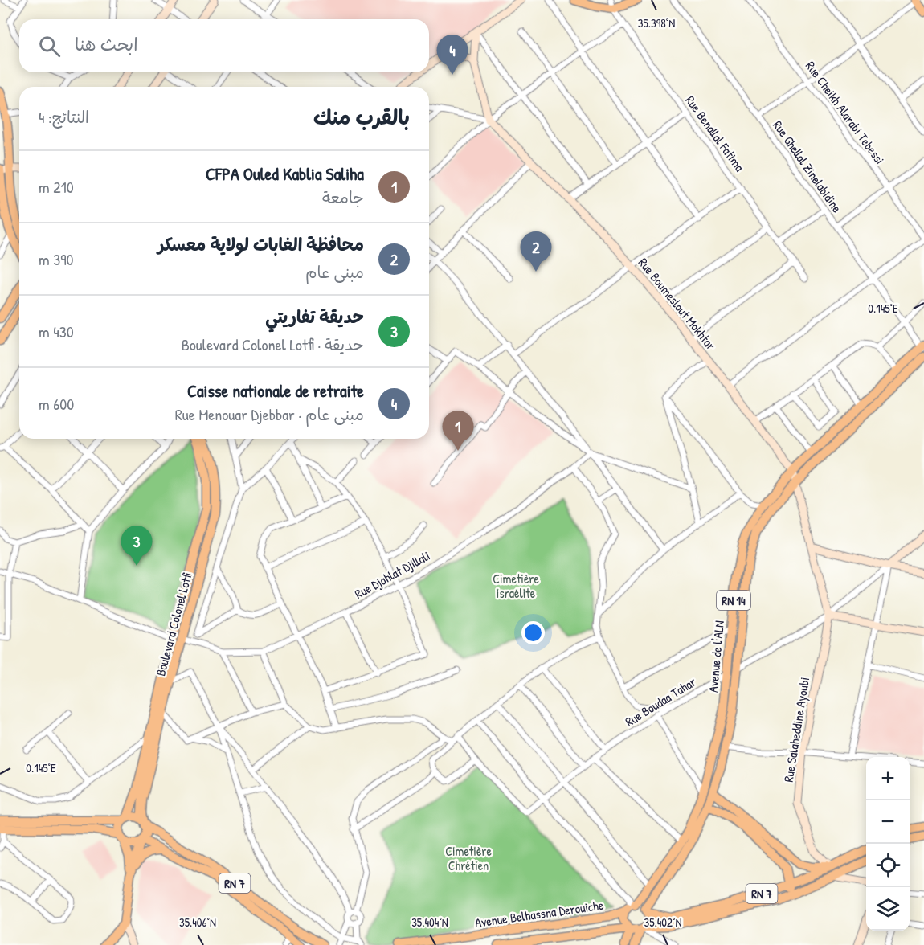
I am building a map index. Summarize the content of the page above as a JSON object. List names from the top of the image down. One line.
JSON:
{"streets":{"main road":["RN 14","Boulevard Colonel Lotfi","Avenue de l'ALN","RN 7","Avenue Belhassna Derouiche"],"street":["Rue Cheikh Alarabi Tebessi","Rue Benallal Fatima","Rue Ghellal Zinelabidine","Rue Boumeslout Mokhtar","Rue Djahlat Djillali","Rue Boudaa Tahar","Rue Salaheddine Ayoubi"]},"crossings":[["Rue Ghellal Zinelabidine","Avenue de l'ALN"],["Rue Boumeslout Mokhtar","Avenue de l'ALN"],["Rue Boumeslout Mokhtar","Rue Boudaa Tahar"],["Rue Boumeslout Mokhtar","Rue Salaheddine Ayoubi"],["Rue Djahlat Djillali","Boulevard Colonel Lotfi"],["Boulevard Colonel Lotfi","RN 7"],["Avenue de l'ALN","Rue Boudaa Tahar"],["Avenue de l'ALN","RN 7"],["Avenue de l'ALN","Avenue Belhassna Derouiche"],["Rue Boudaa Tahar","Rue Salaheddine Ayoubi"],["Rue Salaheddine Ayoubi","RN 7"],["RN 7","Avenue Belhassna Derouiche"]],"parks":["Cimetière israélite","Cimetière Chrétien"],"page":{"search":"ابحث هنا","pins":["4","2","1","3"],"heading":["بالقرب منك","النتائج: 4"],"list":[{"mark":"1","name":"CFPA Ouled Kablia Saliha","note":"جامعة","value":"210 m"},{"mark":"2","name":"محافظة الغابات لولاية معسكر","note":"مبنى عام","value":"390 m"},{"mark":"3","name":"حديقة تفاريتي","note":"حديقة · Boulevard Colonel Lotfi","value":"430 m"},{"mark":"4","name":"Caisse nationale de retraite","note":"مبنى عام · Rue Menouar Djebbar","value":"600 m"}],"map_buttons":["+","−"]},"coordinates":["35.398°N","0.145°E","35.406°N","35.404°N","35.402°N"]}
